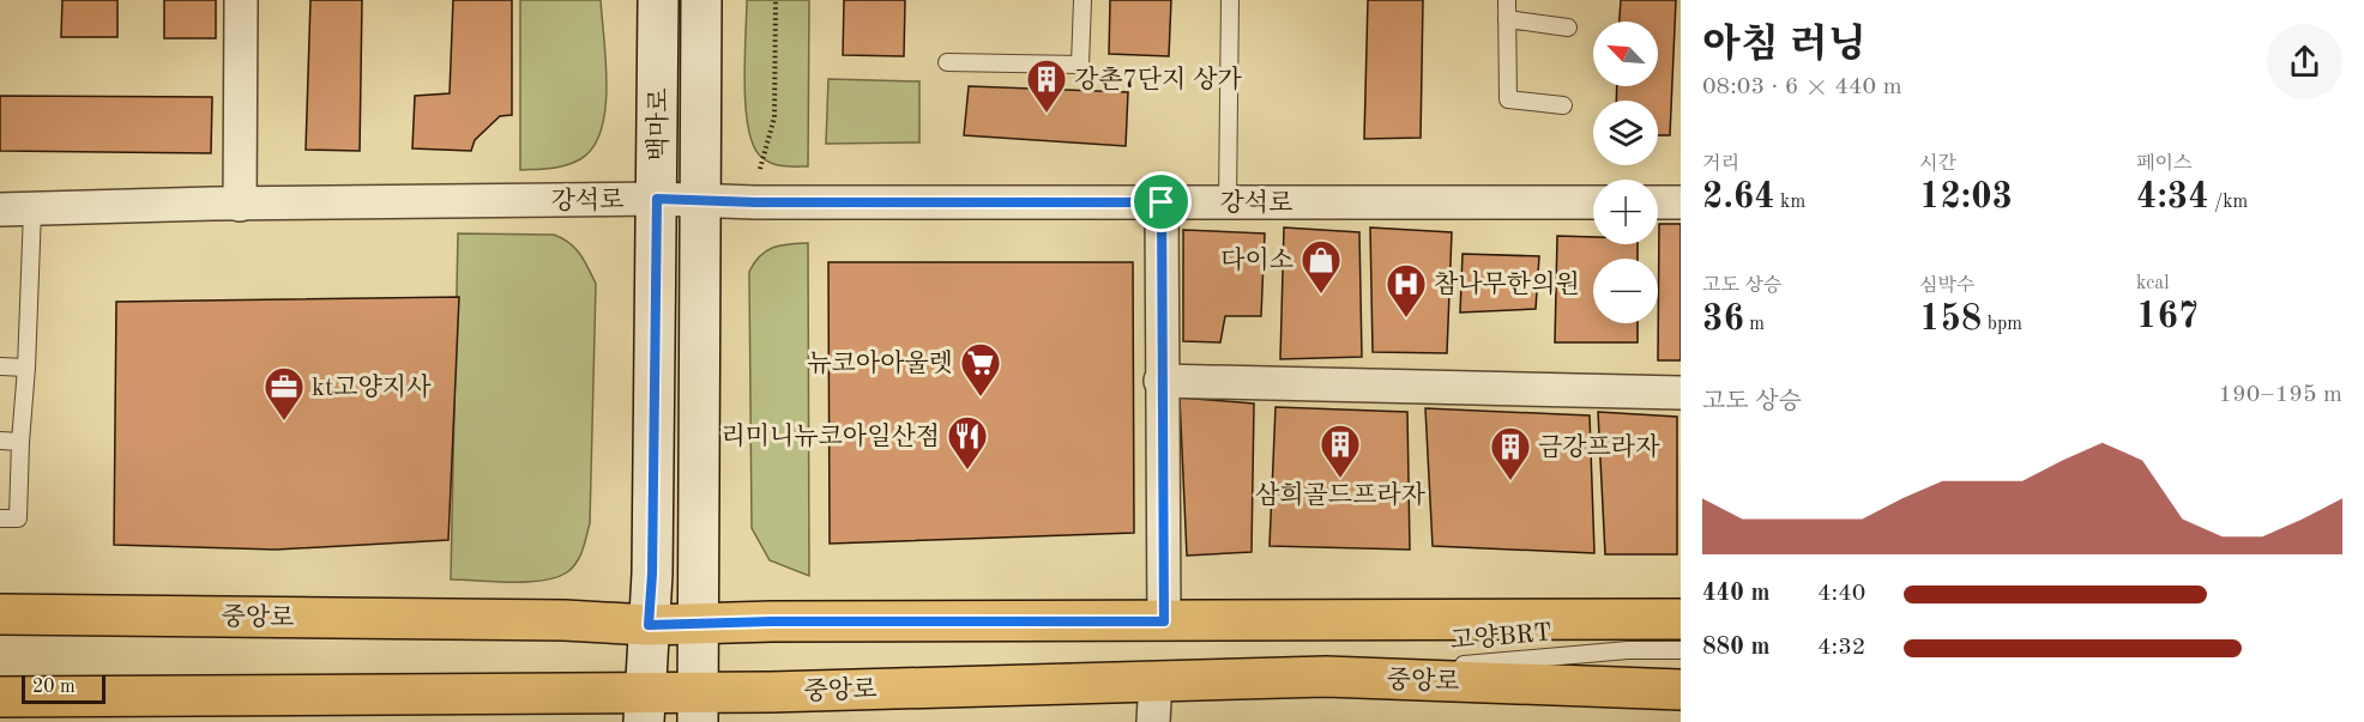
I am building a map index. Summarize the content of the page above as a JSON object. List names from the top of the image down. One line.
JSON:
{"streets":{"main road":["백마로","중앙로"],"street":["강석로"],"lane":["고양BRT"]},"crossings":[["백마로","강석로"],["백마로","중앙로"],["중앙로","고양BRT"]],"places":{"building":["강촌7단지 상가","삼희골드프라자","금강프라자"],"shop":["다이소"],"hospital":["참나무한의원"],"supermarket":["뉴코아아울렛"],"office":["kt고양지사"],"restaurant":["리미니뉴코아일산점"]},"scale_bar":"20 m","north":"top left","page":{"heading":["아침 러닝","08:03 · 6 × 440 m"],"map_buttons":["+","−"],"stats":[["거리","2.64 km"],["시간","12:03"],["페이스","4:34 /km"],["고도 상승","36 m"],["심박수","158 bpm"],["kcal","167"]],"chart":["고도 상승","190–195 m"],"list":[{"name":"440 m","note":"4:40"},{"name":"880 m","note":"4:32"}],"scale":"20 m"}}
